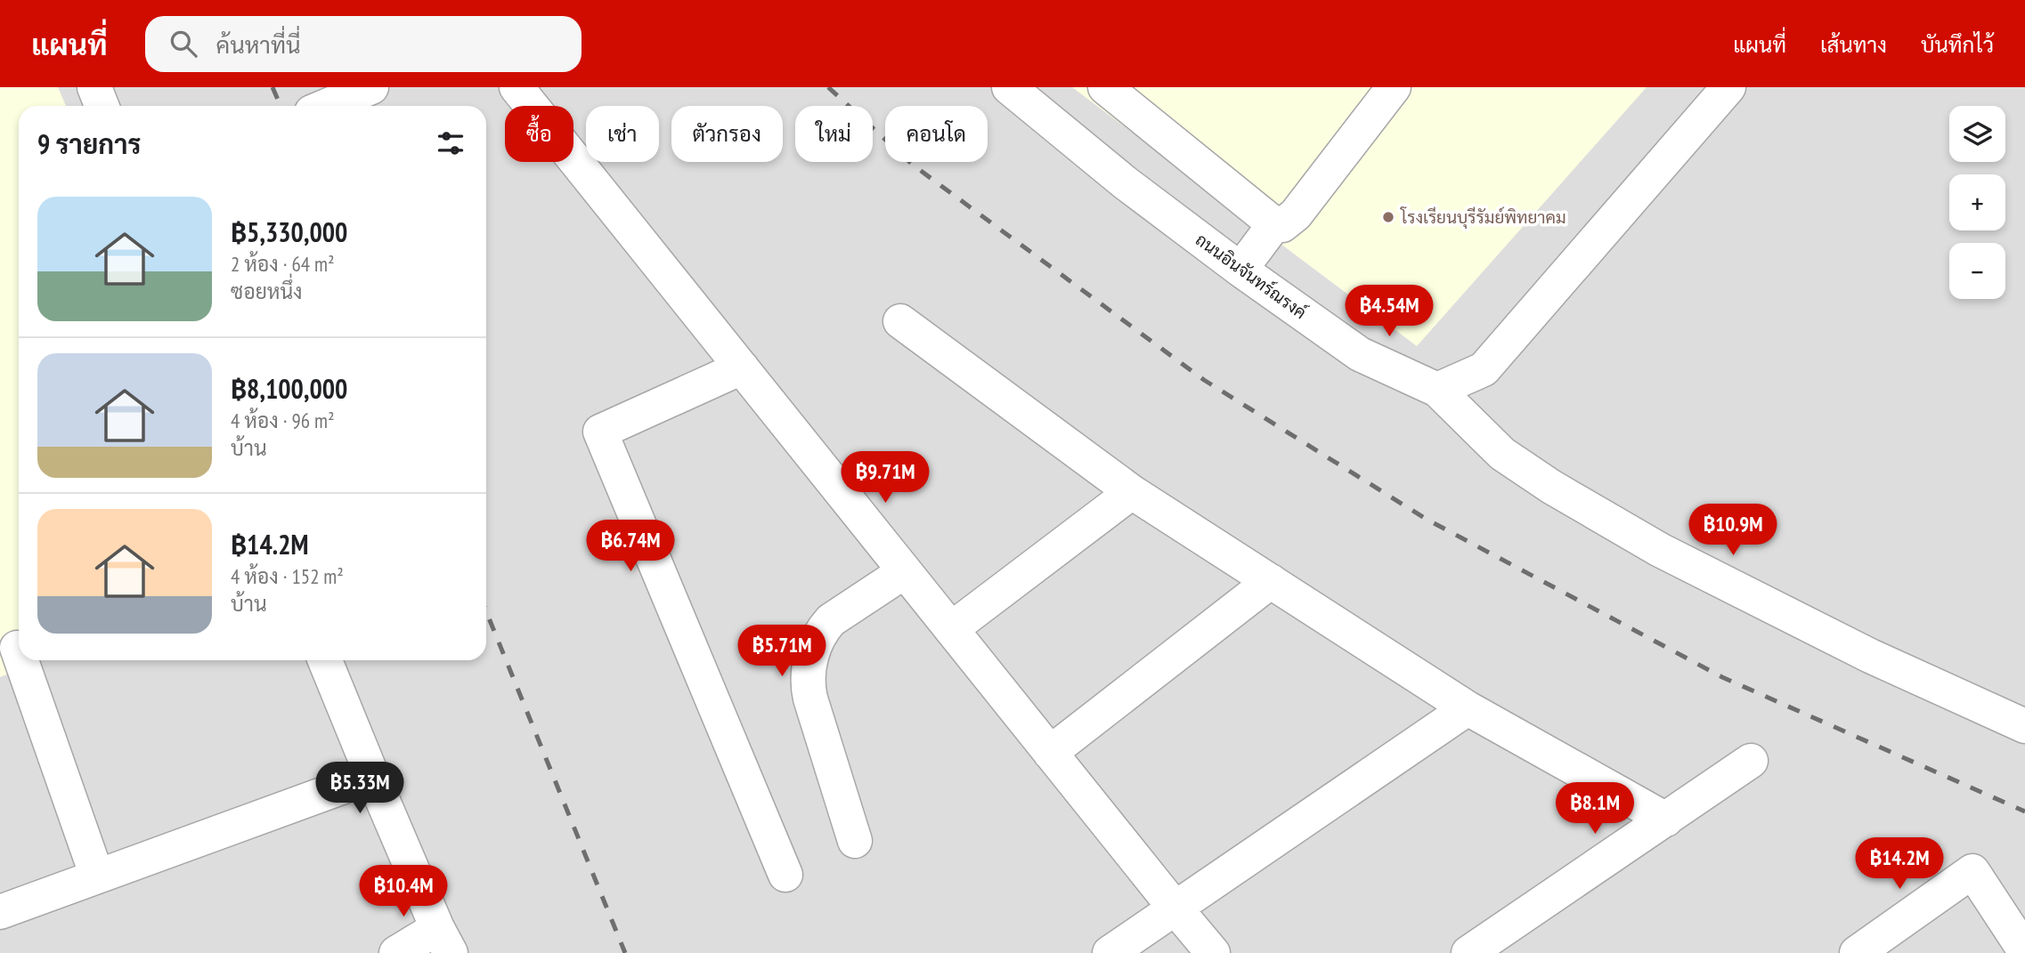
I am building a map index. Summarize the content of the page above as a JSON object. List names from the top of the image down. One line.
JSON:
{"streets":{"street":["ถนนอินจันทร์ณรงค์"]},"places":["โรงเรียนบุรีรัมย์พิทยาคม"],"page":{"header":"แผนที่","search":"ค้นหาที่นี่","nav":["แผนที่","เส้นทาง","บันทึกไว้"],"map_buttons":["+","−"],"chip":["ซื้อ","เช่า","ตัวกรอง","ใหม่","คอนโด"],"heading":"9 รายการ","list":[{"name":"฿5,330,000","note":"2 ห้อง · 64 m² · ซอยหนึ่ง"},{"name":"฿8,100,000","note":"4 ห้อง · 96 m² · บ้าน"},{"name":"฿14.2M","note":"4 ห้อง · 152 m² · บ้าน"}],"price":["฿4.54M","฿9.71M","฿10.9M","฿6.74M","฿5.71M","฿5.33M","฿8.1M","฿14.2M","฿10.4M"]}}
